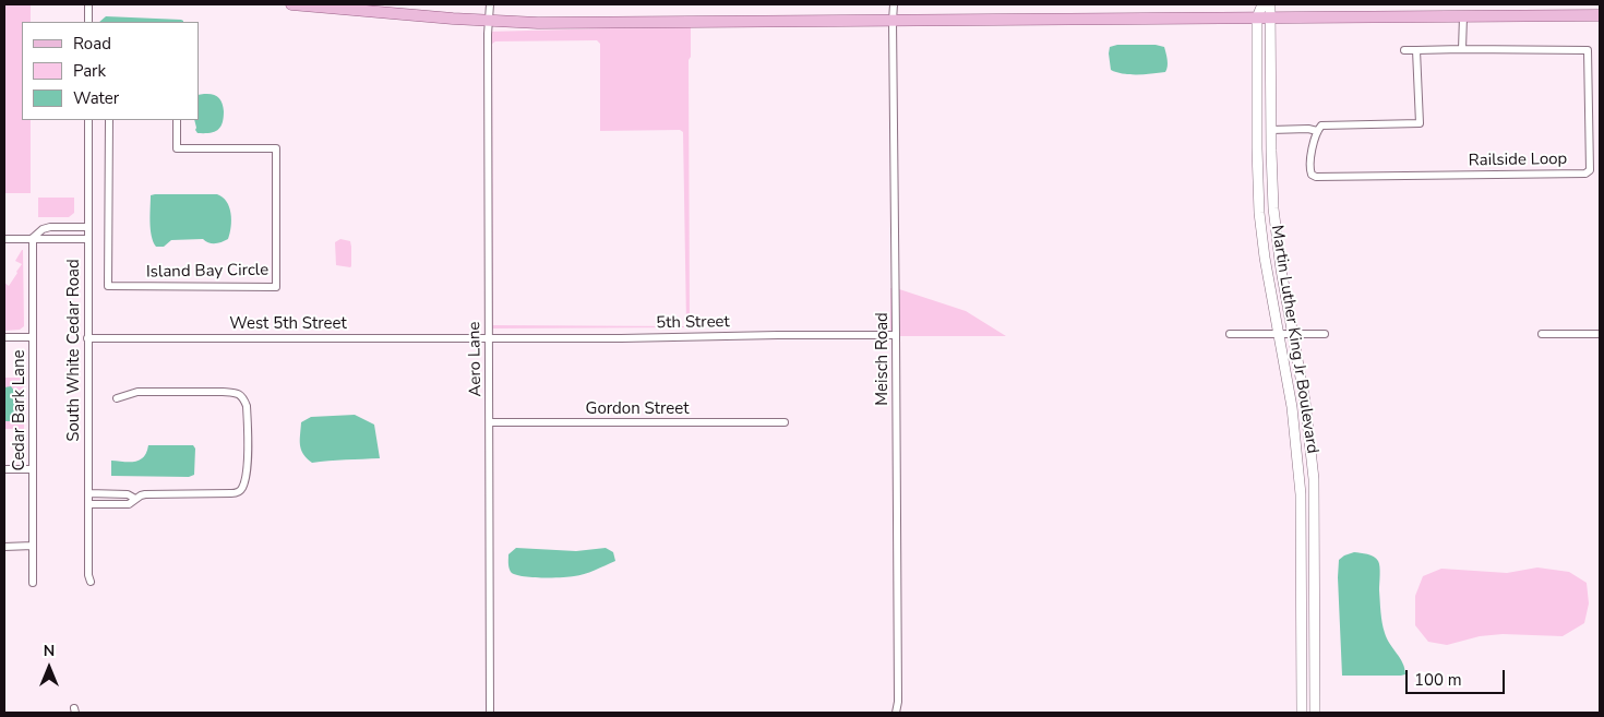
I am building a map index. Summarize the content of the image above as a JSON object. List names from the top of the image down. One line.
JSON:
{"streets":{"main road":["Martin Luther King Jr Boulevard"],"street":["Railside Loop","Island Bay Circle","5th Street","West 5th Street","South White Cedar Road","Aero Lane","Meisch Road","Gordon Street","Cedar Bark Lane"]},"crossings":[["5th Street","West 5th Street"],["5th Street","Aero Lane"],["5th Street","Meisch Road"],["West 5th Street","South White Cedar Road"],["West 5th Street","Aero Lane"],["Aero Lane","Gordon Street"]],"legend":["Road","Park","Water"],"scale_bar":"100 m","north":"top"}
